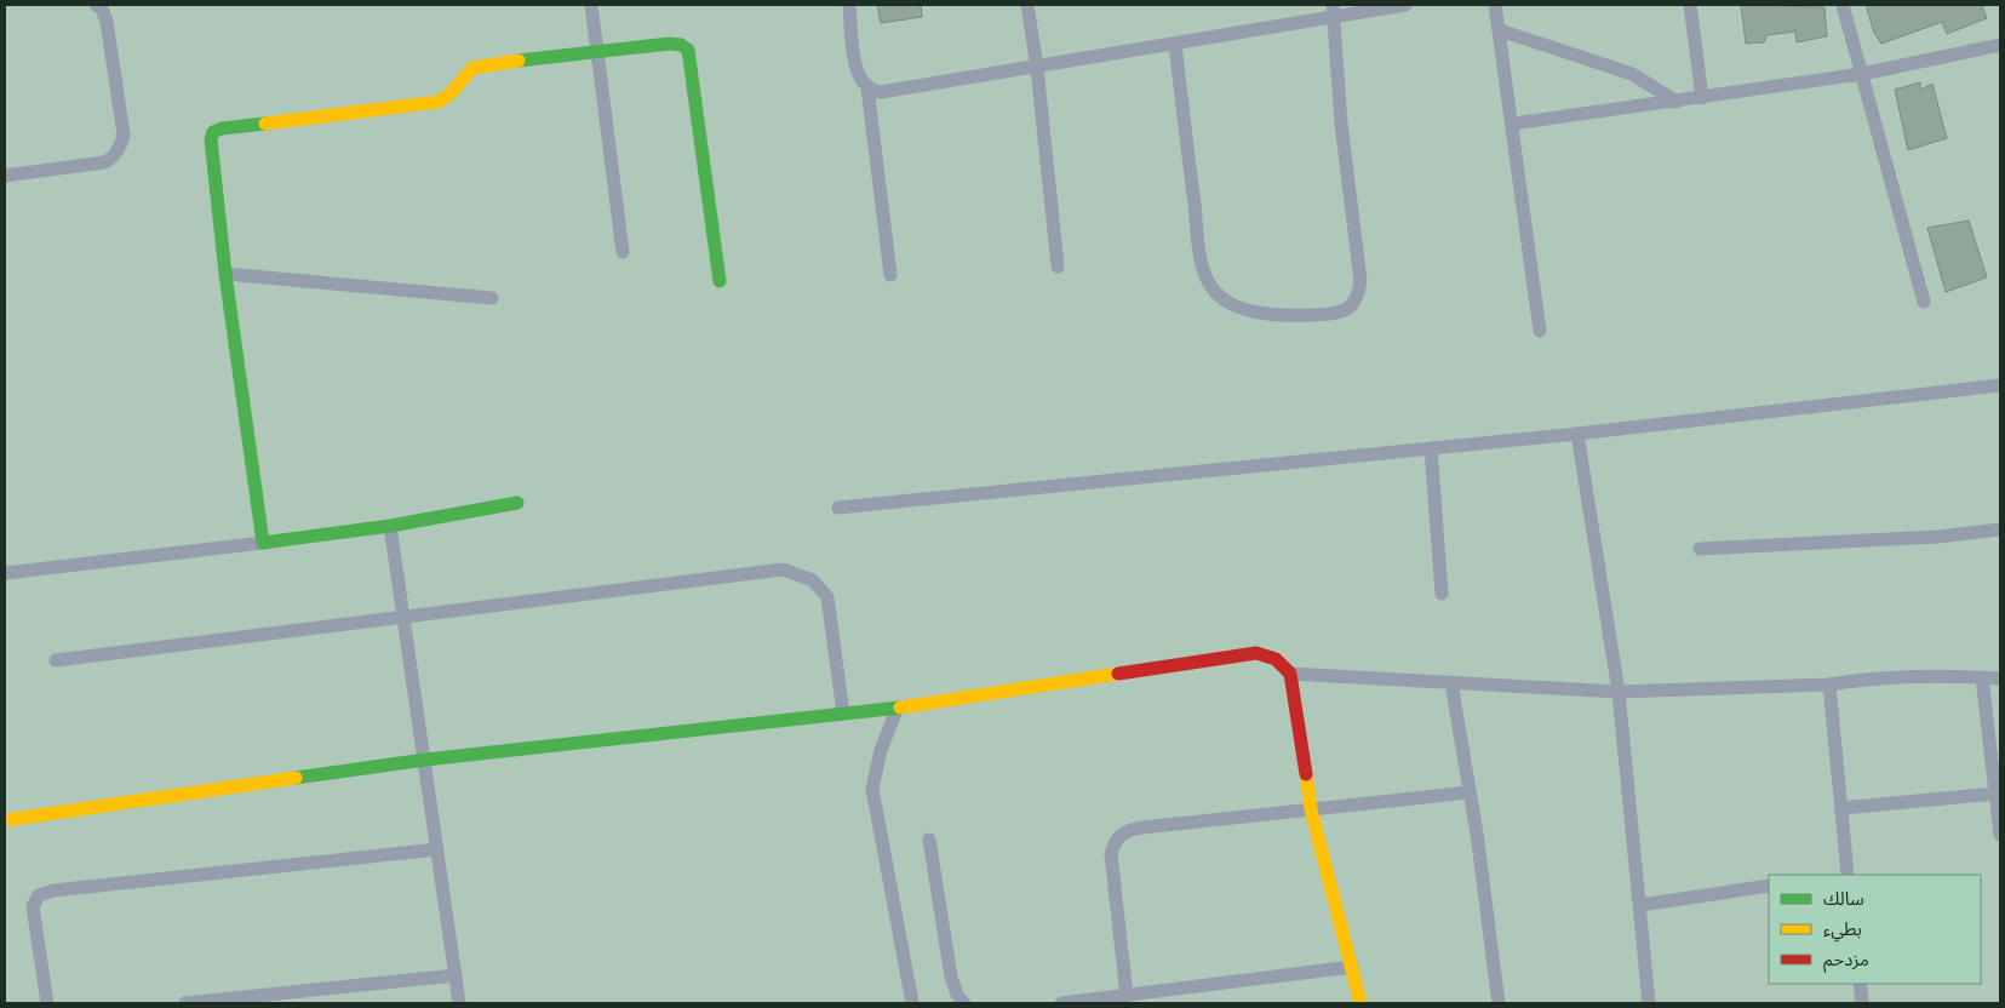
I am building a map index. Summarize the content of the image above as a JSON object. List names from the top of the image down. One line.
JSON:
{"legend":["سالك","بطيء","مزدحم"]}
